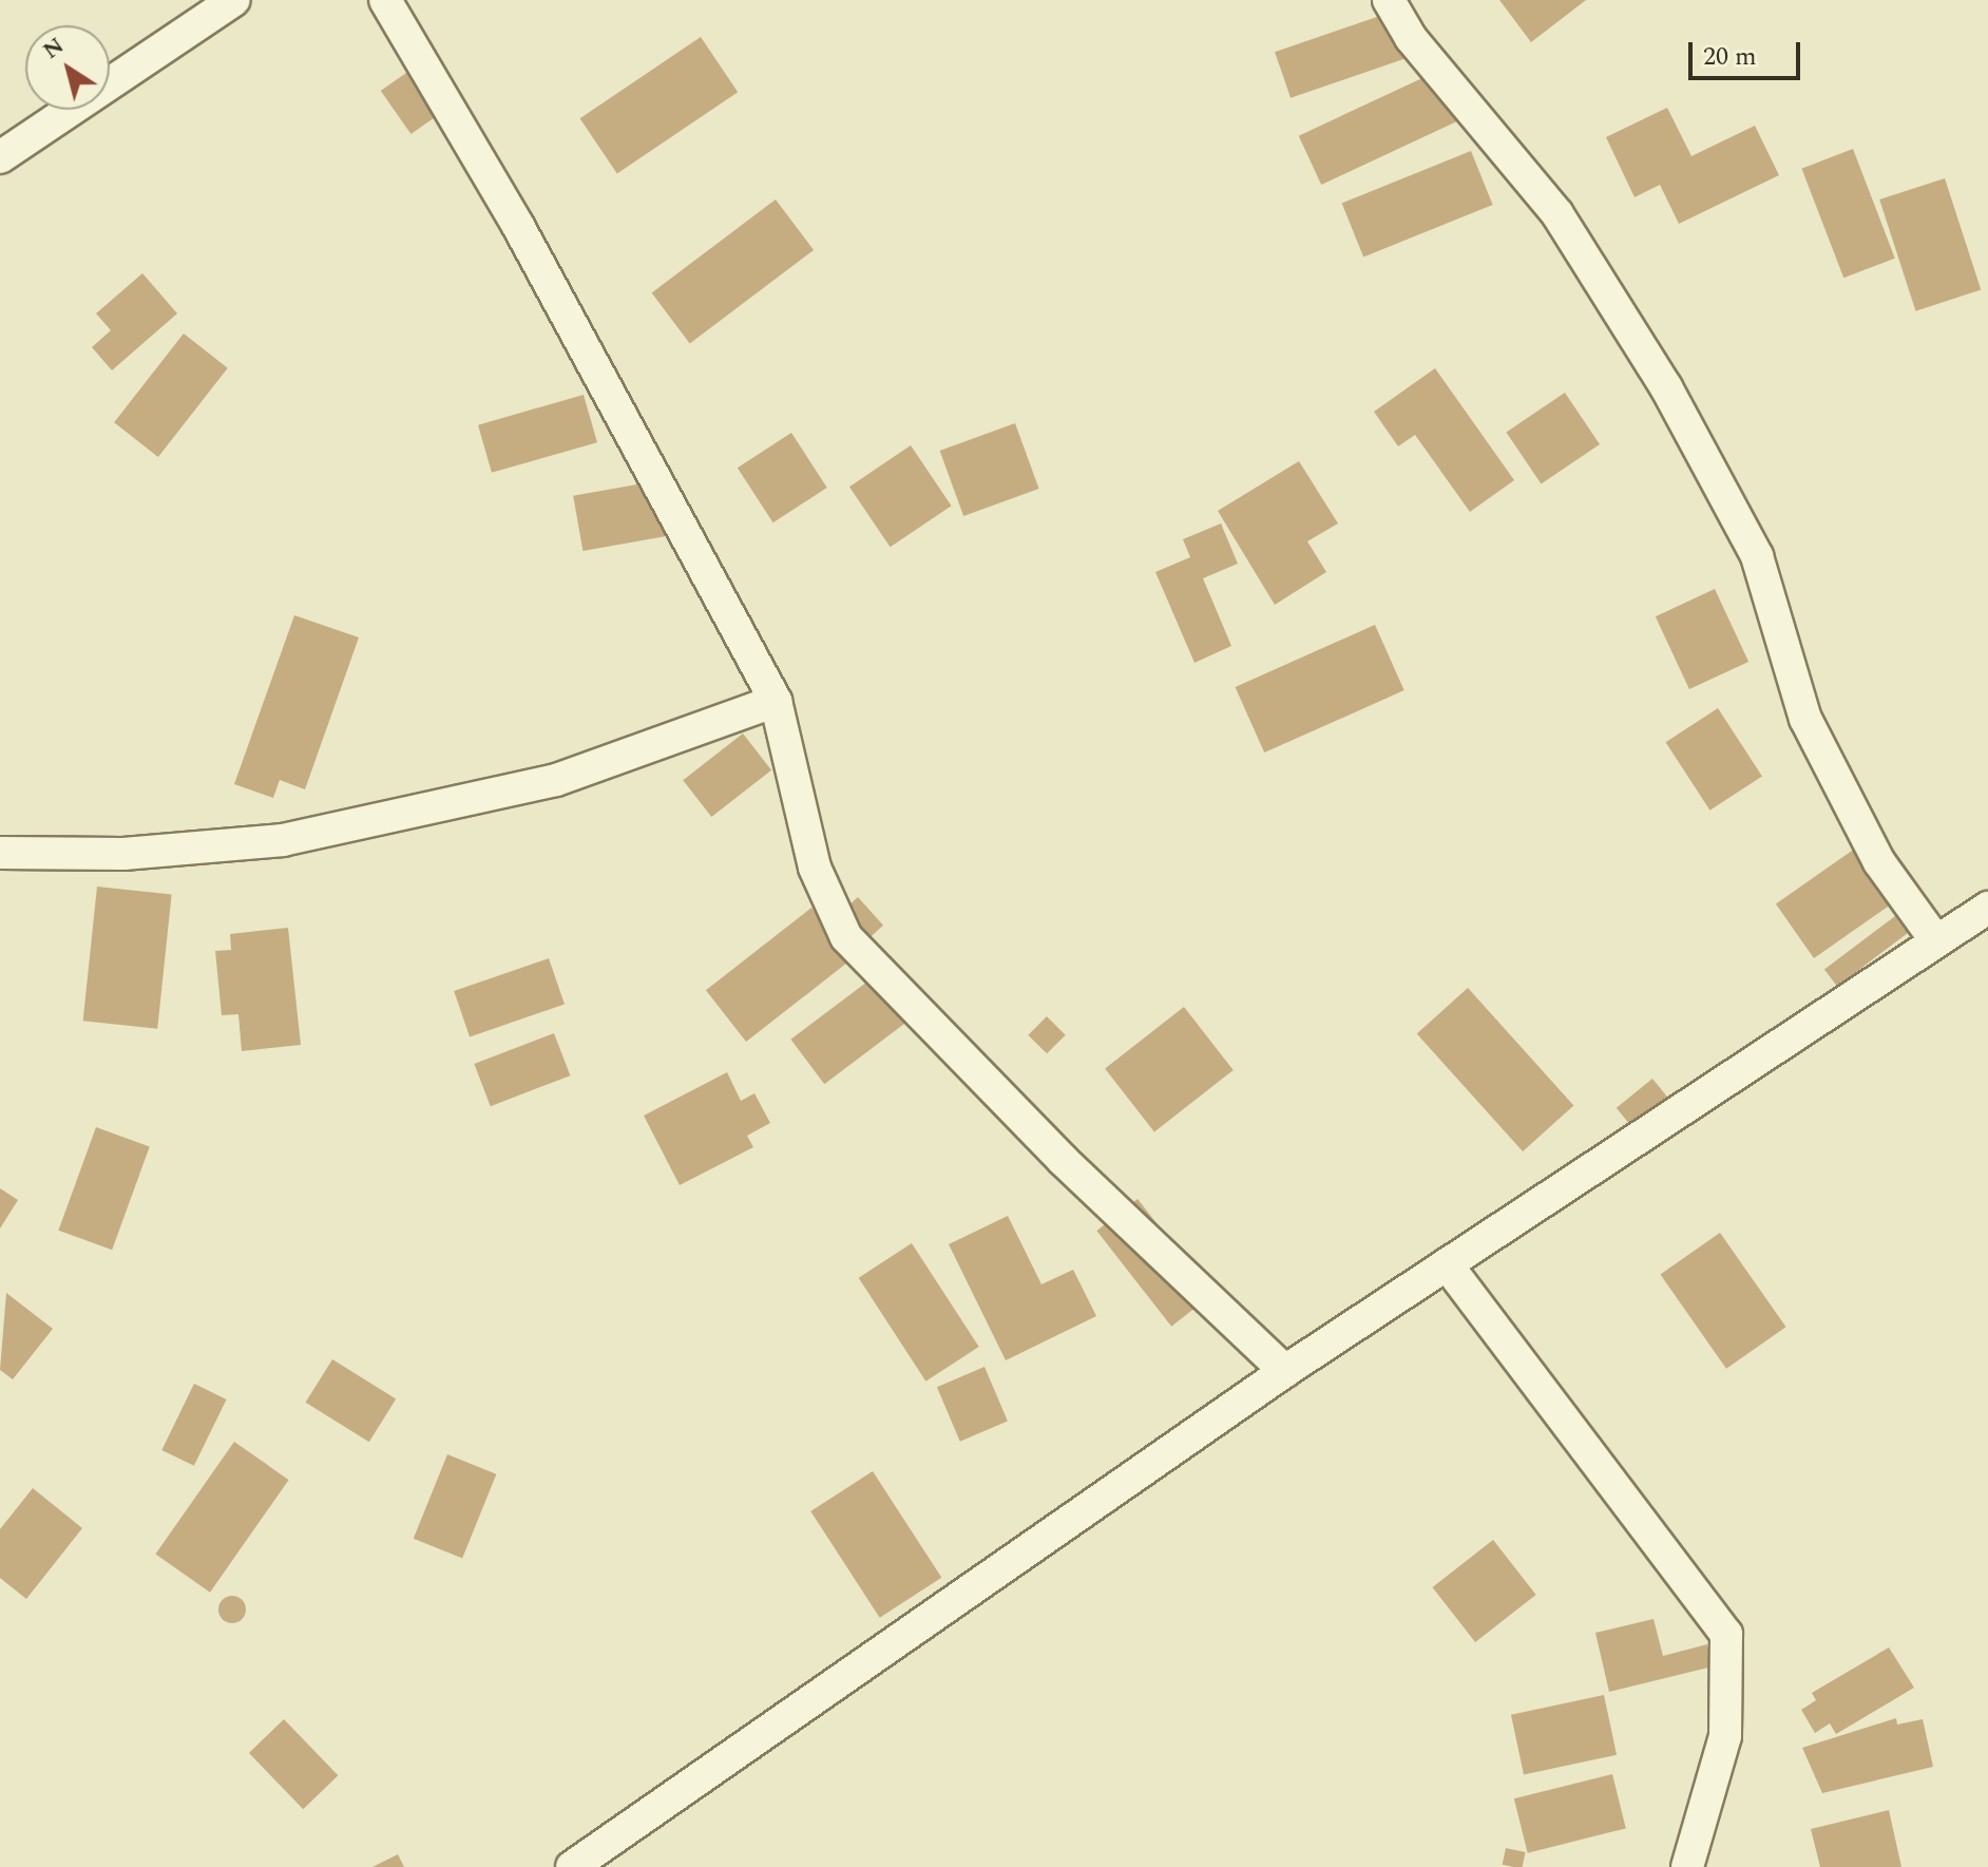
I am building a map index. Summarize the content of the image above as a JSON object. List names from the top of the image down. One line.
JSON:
{"scale_bar":"20 m","north":"top left"}
